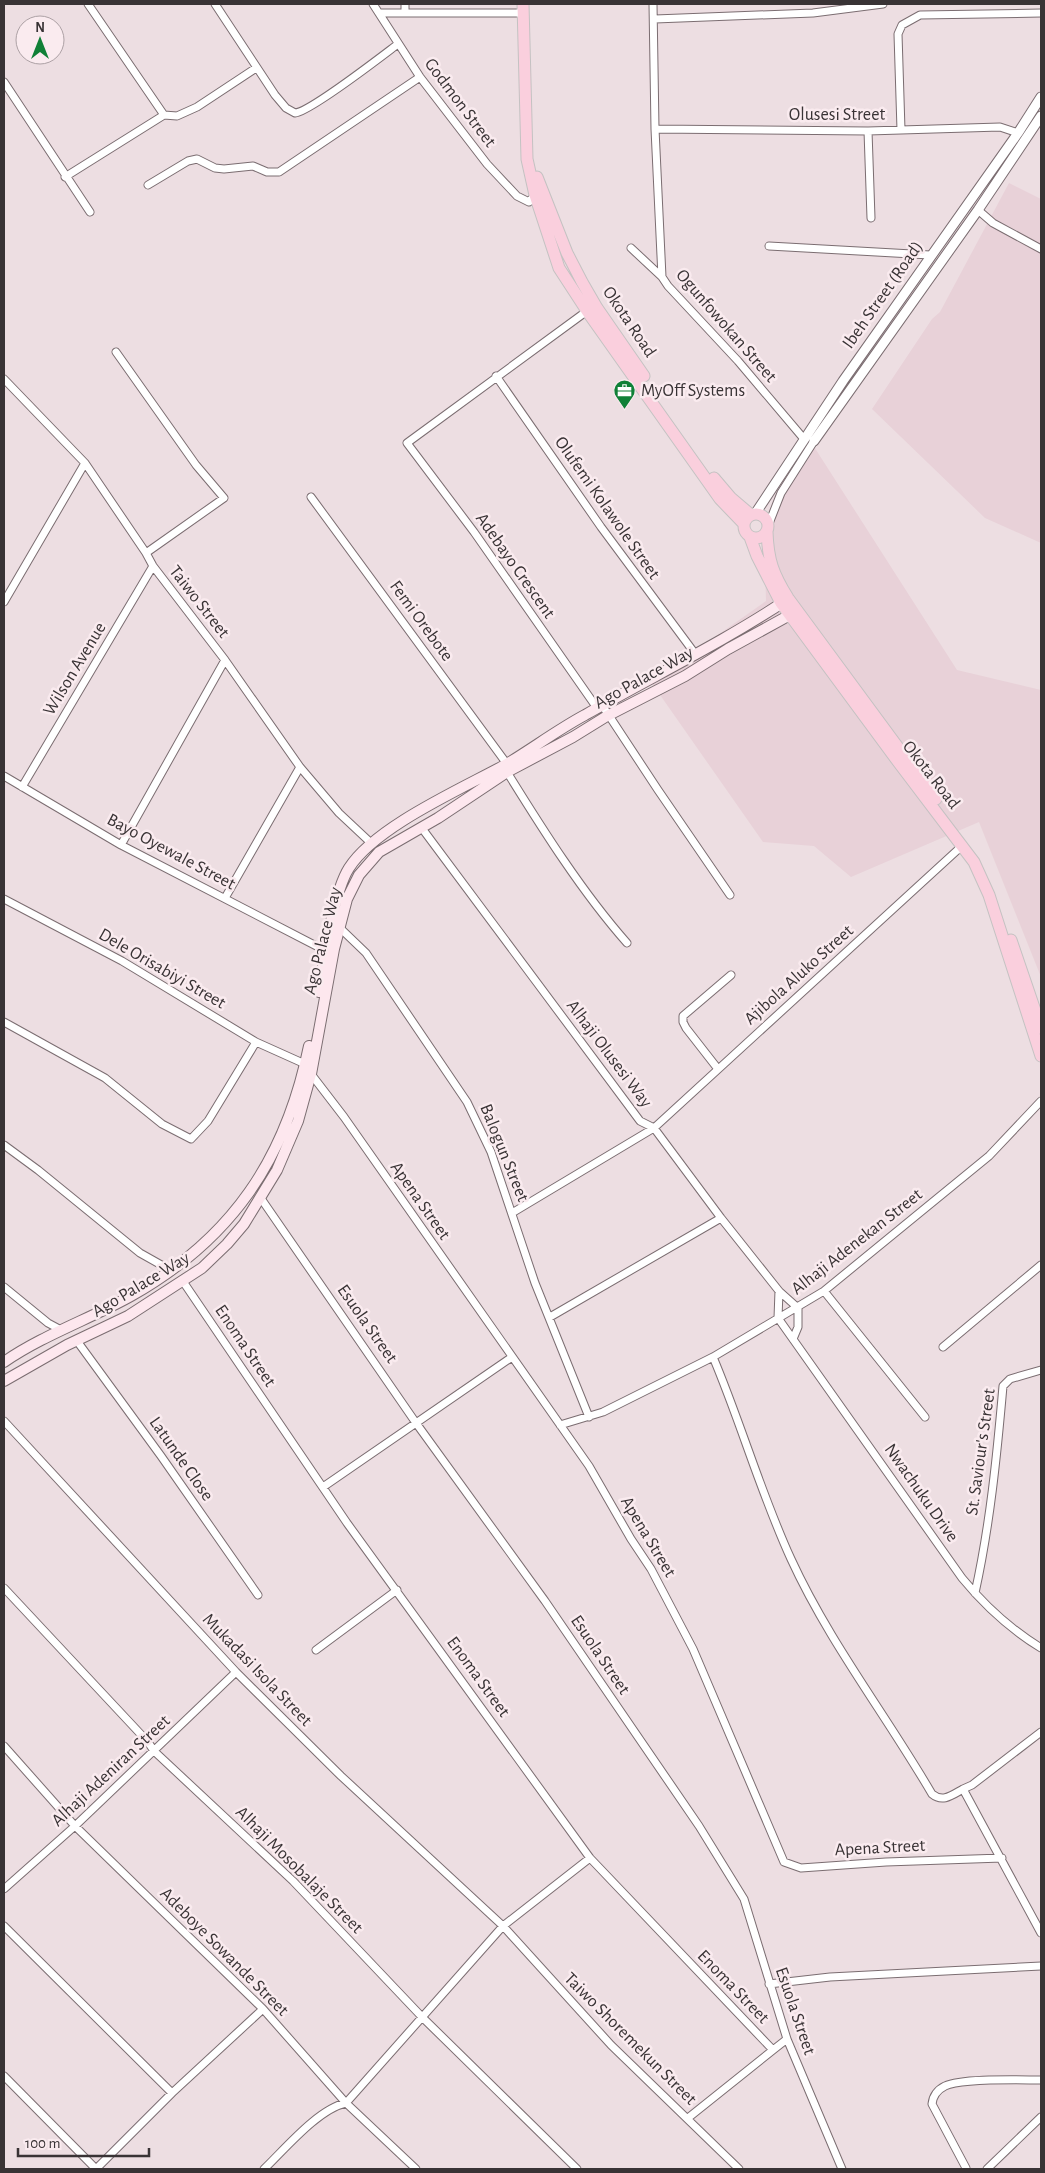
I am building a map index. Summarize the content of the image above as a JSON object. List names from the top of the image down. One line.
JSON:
{"streets":{"main road":["Okota Road","Ago Palace Way"],"street":["Godmon Street","Olusesi Street","Ibeh Street (Road)","Ogunfowokan Street","Olufemi Kolawole Street","Adebayo Crescent","Taiwo Street","Femi Orebote","Wilson Avenue","Bayo Oyewale Street","Dele Orisabiyi Street","Ajibola Aluko Street","Alhaji Olusesi Way","Balogun Street","Apena Street","Alhaji Adenekan Street","Esuola Street","Enoma Street","St. Saviour's Street","Latunde Close","Nwachuku Drive","Mukadasi Isola Street","Alhaji Adeniran Street","Alhaji Mosobalaje Street","Adeboye Sowande Street","Taiwo Shoremekun Street"]},"crossings":[["Godmon Street","Okota Road"],["Olusesi Street","Ibeh Street (Road)"],["Olusesi Street","Ogunfowokan Street"],["Ibeh Street (Road)","Okota Road"],["Ibeh Street (Road)","Ogunfowokan Street"],["Okota Road","Ago Palace Way"],["Okota Road","Ajibola Aluko Street"],["Olufemi Kolawole Street","Adebayo Crescent"],["Olufemi Kolawole Street","Ago Palace Way"],["Adebayo Crescent","Ago Palace Way"],["Taiwo Street","Wilson Avenue"],["Taiwo Street","Ago Palace Way"],["Femi Orebote","Ago Palace Way"],["Wilson Avenue","Bayo Oyewale Street"],["Ago Palace Way","Bayo Oyewale Street"],["Ago Palace Way","Dele Orisabiyi Street"],["Ago Palace Way","Alhaji Olusesi Way"],["Ago Palace Way","Balogun Street"],["Ago Palace Way","Apena Street"],["Ago Palace Way","Esuola Street"],["Ago Palace Way","Enoma Street"],["Ago Palace Way","Latunde Close"],["Ajibola Aluko Street","Alhaji Olusesi Way"],["Ajibola Aluko Street","Balogun Street"],["Alhaji Olusesi Way","Alhaji Adenekan Street"],["Balogun Street","Alhaji Adenekan Street"],["Apena Street","Alhaji Adenekan Street"],["Alhaji Adenekan Street","Nwachuku Drive"],["St. Saviour's Street","Nwachuku Drive"],["Mukadasi Isola Street","Alhaji Adeniran Street"],["Mukadasi Isola Street","Taiwo Shoremekun Street"],["Alhaji Adeniran Street","Alhaji Mosobalaje Street"],["Alhaji Adeniran Street","Adeboye Sowande Street"]],"places":{"office":["MyOff Systems"]},"scale_bar":"100 m","north":"top"}
